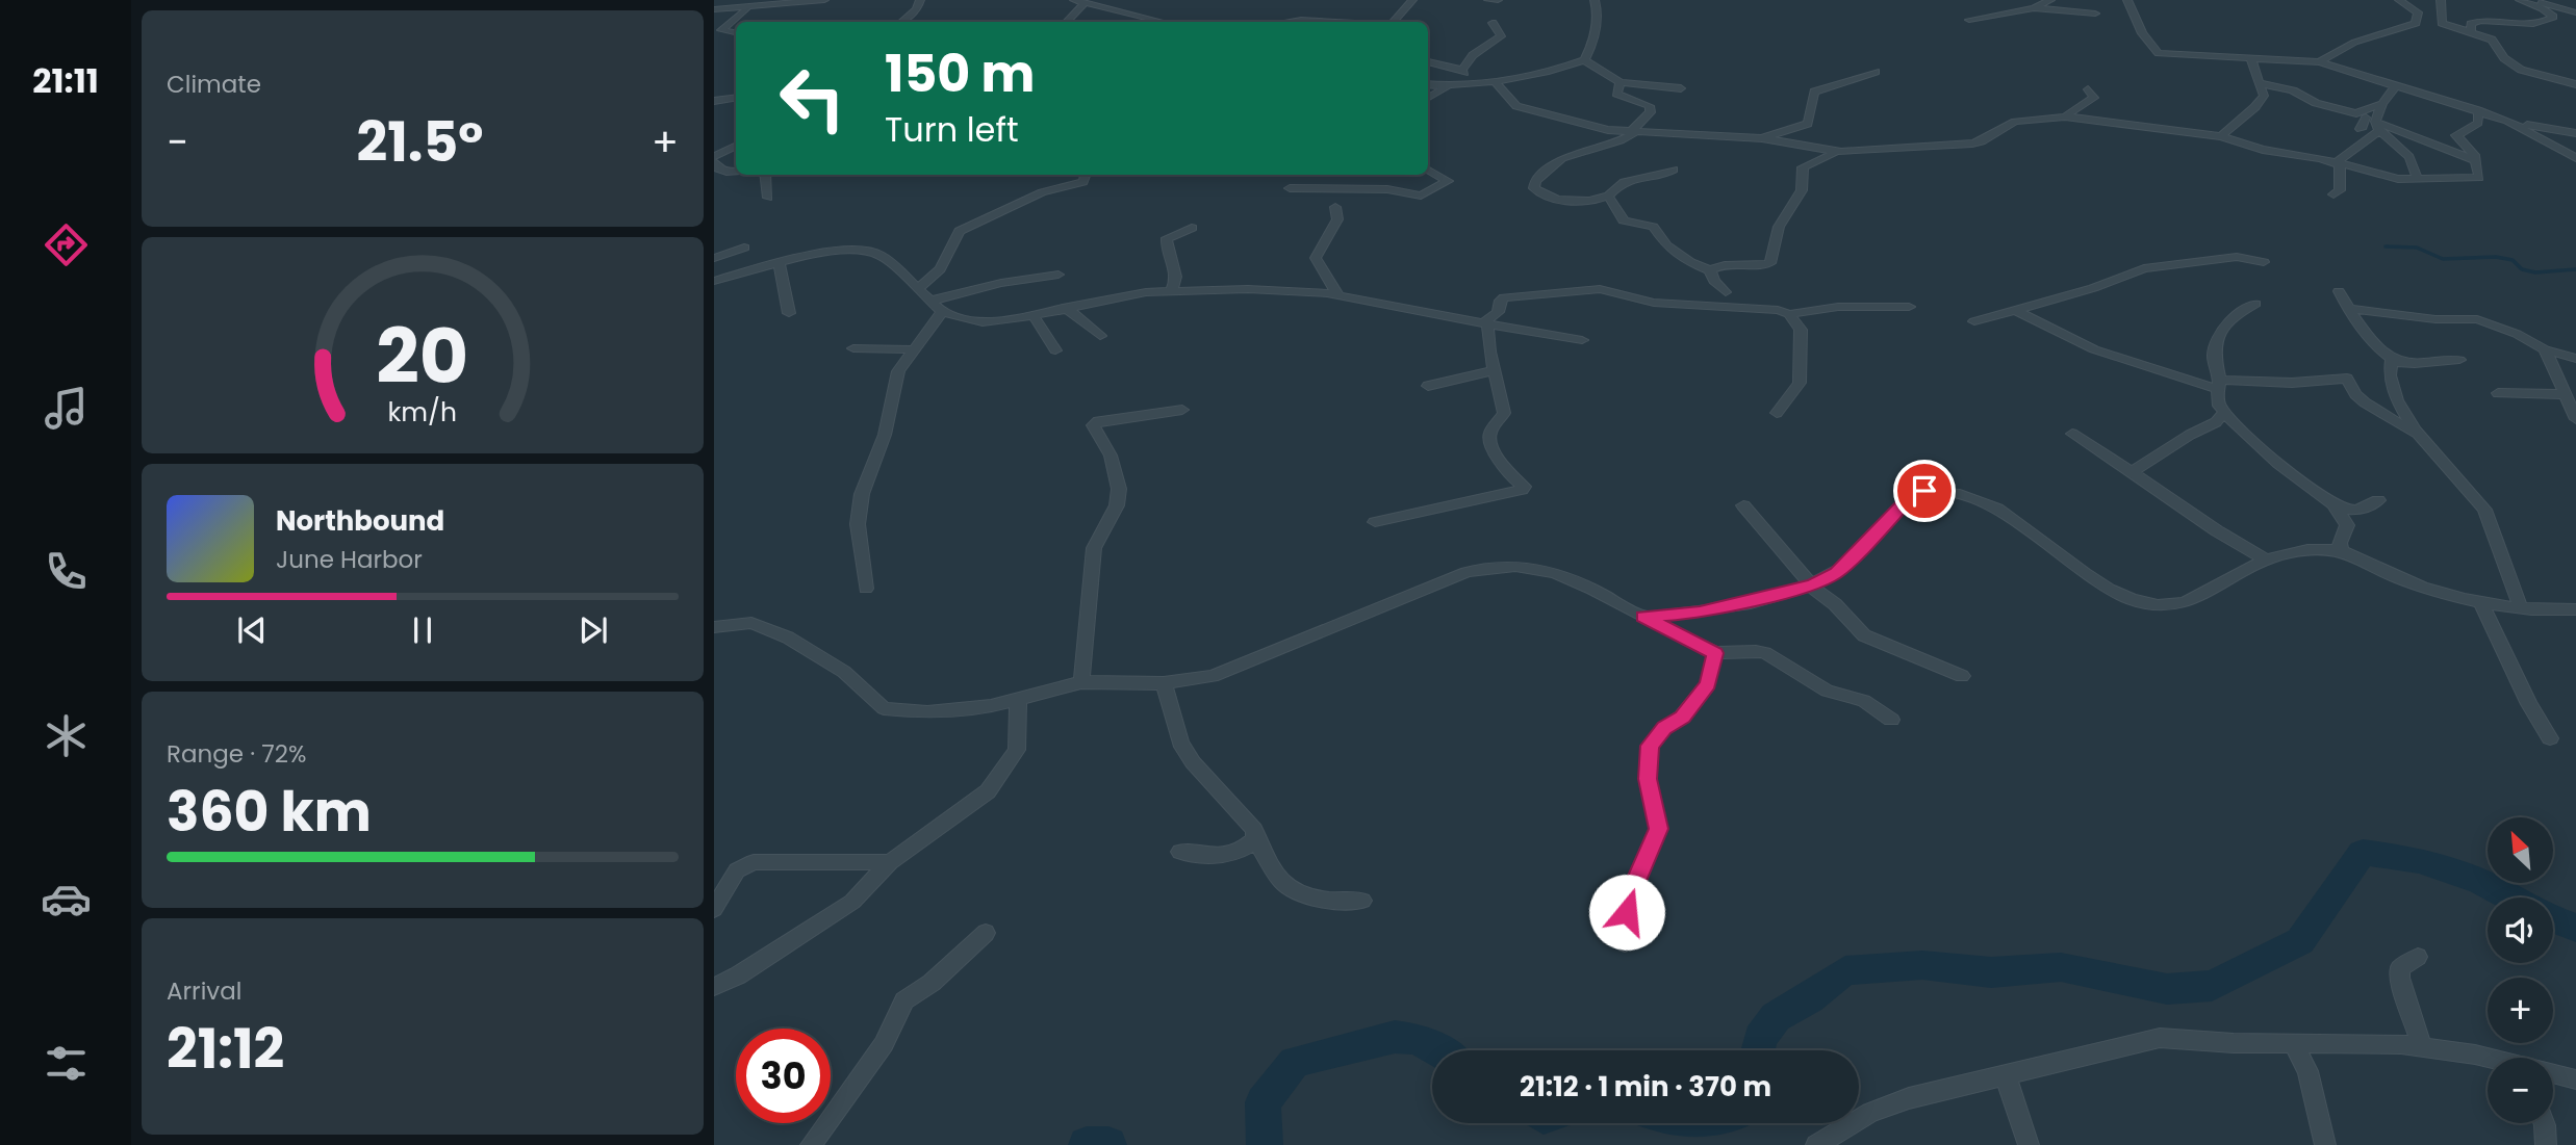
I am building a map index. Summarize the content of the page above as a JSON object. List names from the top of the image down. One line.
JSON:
{"north":"top left","page":{"tabs":"21:11","tile":["Climate",["Range · 72%","360 km"],["Arrival","21:12"]],"turn":["150 m","Turn left"],"heat":["−","21.5°","+"],"song":["Northbound","June Harbor"],"map_buttons":["+","−"],"limit":"30","trip":"21:12 · 1 min · 370 m","gauge":["20","km/h"]}}
